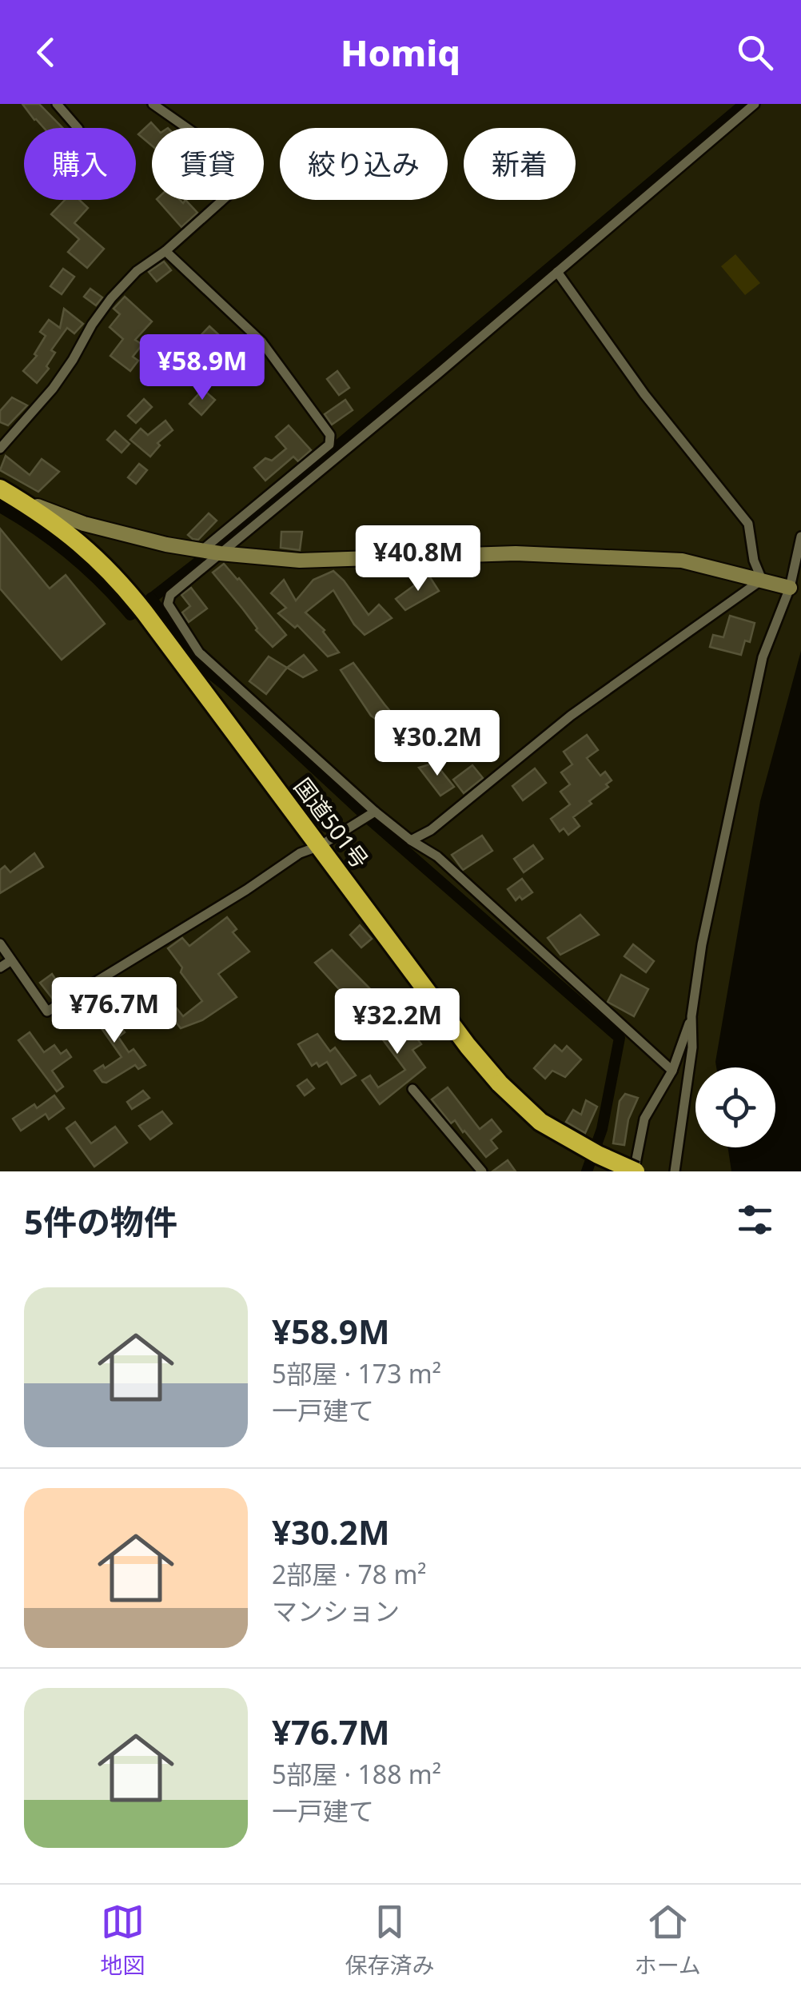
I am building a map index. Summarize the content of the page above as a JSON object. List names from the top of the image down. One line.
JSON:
{"streets":{"highway":["国道501号"]},"page":{"header":"Homiq","chip":["購入","賃貸","絞り込み","新着"],"price":["¥58.9M","¥40.8M","¥30.2M","¥76.7M","¥32.2M"],"heading":"5件の物件","list":[{"name":"¥58.9M","note":"5部屋 · 173 m² · 一戸建て"},{"name":"¥30.2M","note":"2部屋 · 78 m² · マンション"},{"name":"¥76.7M","note":"5部屋 · 188 m² · 一戸建て"}],"tabs":["地図","保存済み","ホーム"]}}
